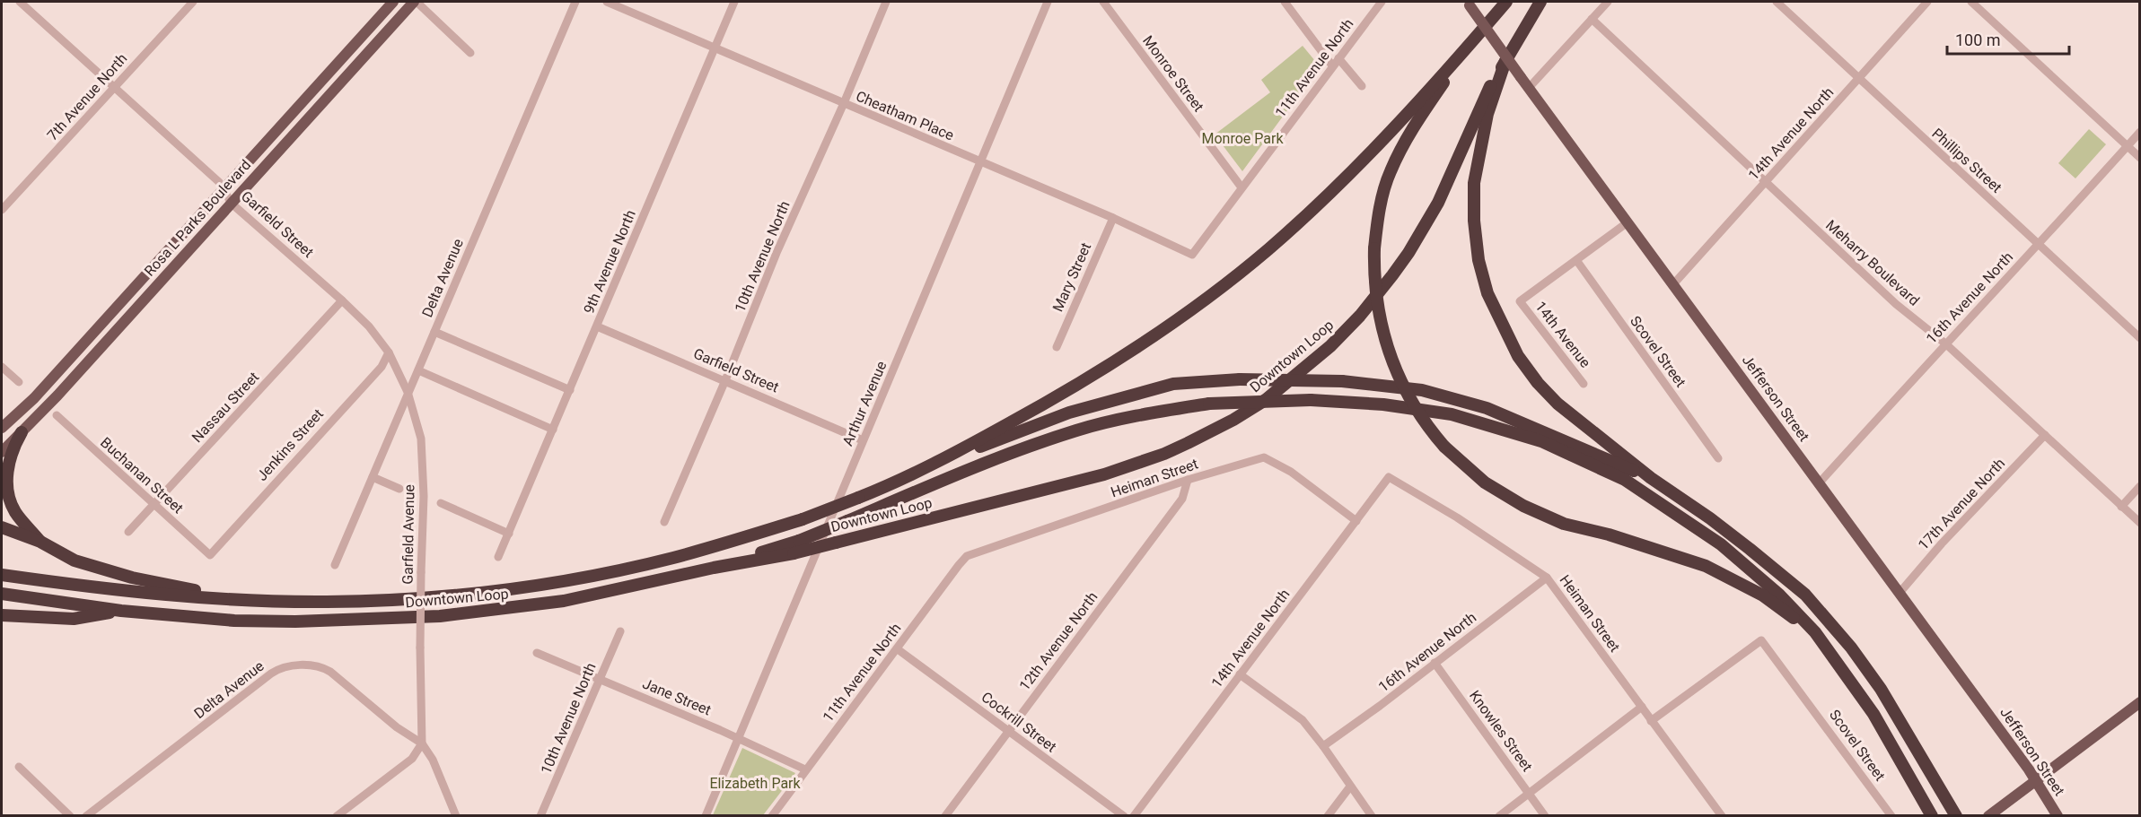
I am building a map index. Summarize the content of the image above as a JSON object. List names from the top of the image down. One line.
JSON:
{"streets":{"highway":["Downtown Loop"],"main road":["Rosa L Parks Boulevard","Jefferson Street"],"street":["11th Avenue North","Monroe Street","7th Avenue North","Cheatham Place","14th Avenue North","Phillips Street","Garfield Street","10th Avenue North","9th Avenue North","Meharry Boulevard","Mary Street","Delta Avenue","16th Avenue North","14th Avenue","Scovel Street","Arthur Avenue","Nassau Street","Jenkins Street","Buchanan Street","Heiman Street","17th Avenue North","Garfield Avenue","12th Avenue North","Jane Street","Cockrill Street","Knowles Street"]},"crossings":[["11th Avenue North","Monroe Street"],["11th Avenue North","Cheatham Place"],["11th Avenue North","Heiman Street"],["11th Avenue North","Jane Street"],["11th Avenue North","Cockrill Street"],["7th Avenue North","Garfield Street"],["Cheatham Place","10th Avenue North"],["Cheatham Place","9th Avenue North"],["Cheatham Place","Mary Street"],["Cheatham Place","Arthur Avenue"],["14th Avenue North","Phillips Street"],["14th Avenue North","Meharry Boulevard"],["14th Avenue North","Jefferson Street"],["14th Avenue North","Heiman Street"],["Phillips Street","16th Avenue North"],["Rosa L Parks Boulevard","Garfield Street"],["Garfield Street","10th Avenue North"],["Garfield Street","9th Avenue North"],["Garfield Street","Delta Avenue"],["Garfield Street","Arthur Avenue"],["Garfield Street","Nassau Street"],["Garfield Street","Jenkins Street"],["Garfield Street","Garfield Avenue"],["10th Avenue North","Jane Street"],["Meharry Boulevard","16th Avenue North"],["Meharry Boulevard","17th Avenue North"],["Delta Avenue","Garfield Avenue"],["16th Avenue North","Jefferson Street"],["16th Avenue North","Heiman Street"],["16th Avenue North","Knowles Street"],["14th Avenue","Scovel Street"],["Scovel Street","Heiman Street"],["Jefferson Street","17th Avenue North"],["Arthur Avenue","Jane Street"],["Nassau Street","Buchanan Street"],["Jenkins Street","Buchanan Street"],["Heiman Street","12th Avenue North"],["12th Avenue North","Cockrill Street"]],"parks":["Monroe Park","Elizabeth Park"],"scale_bar":"100 m"}
